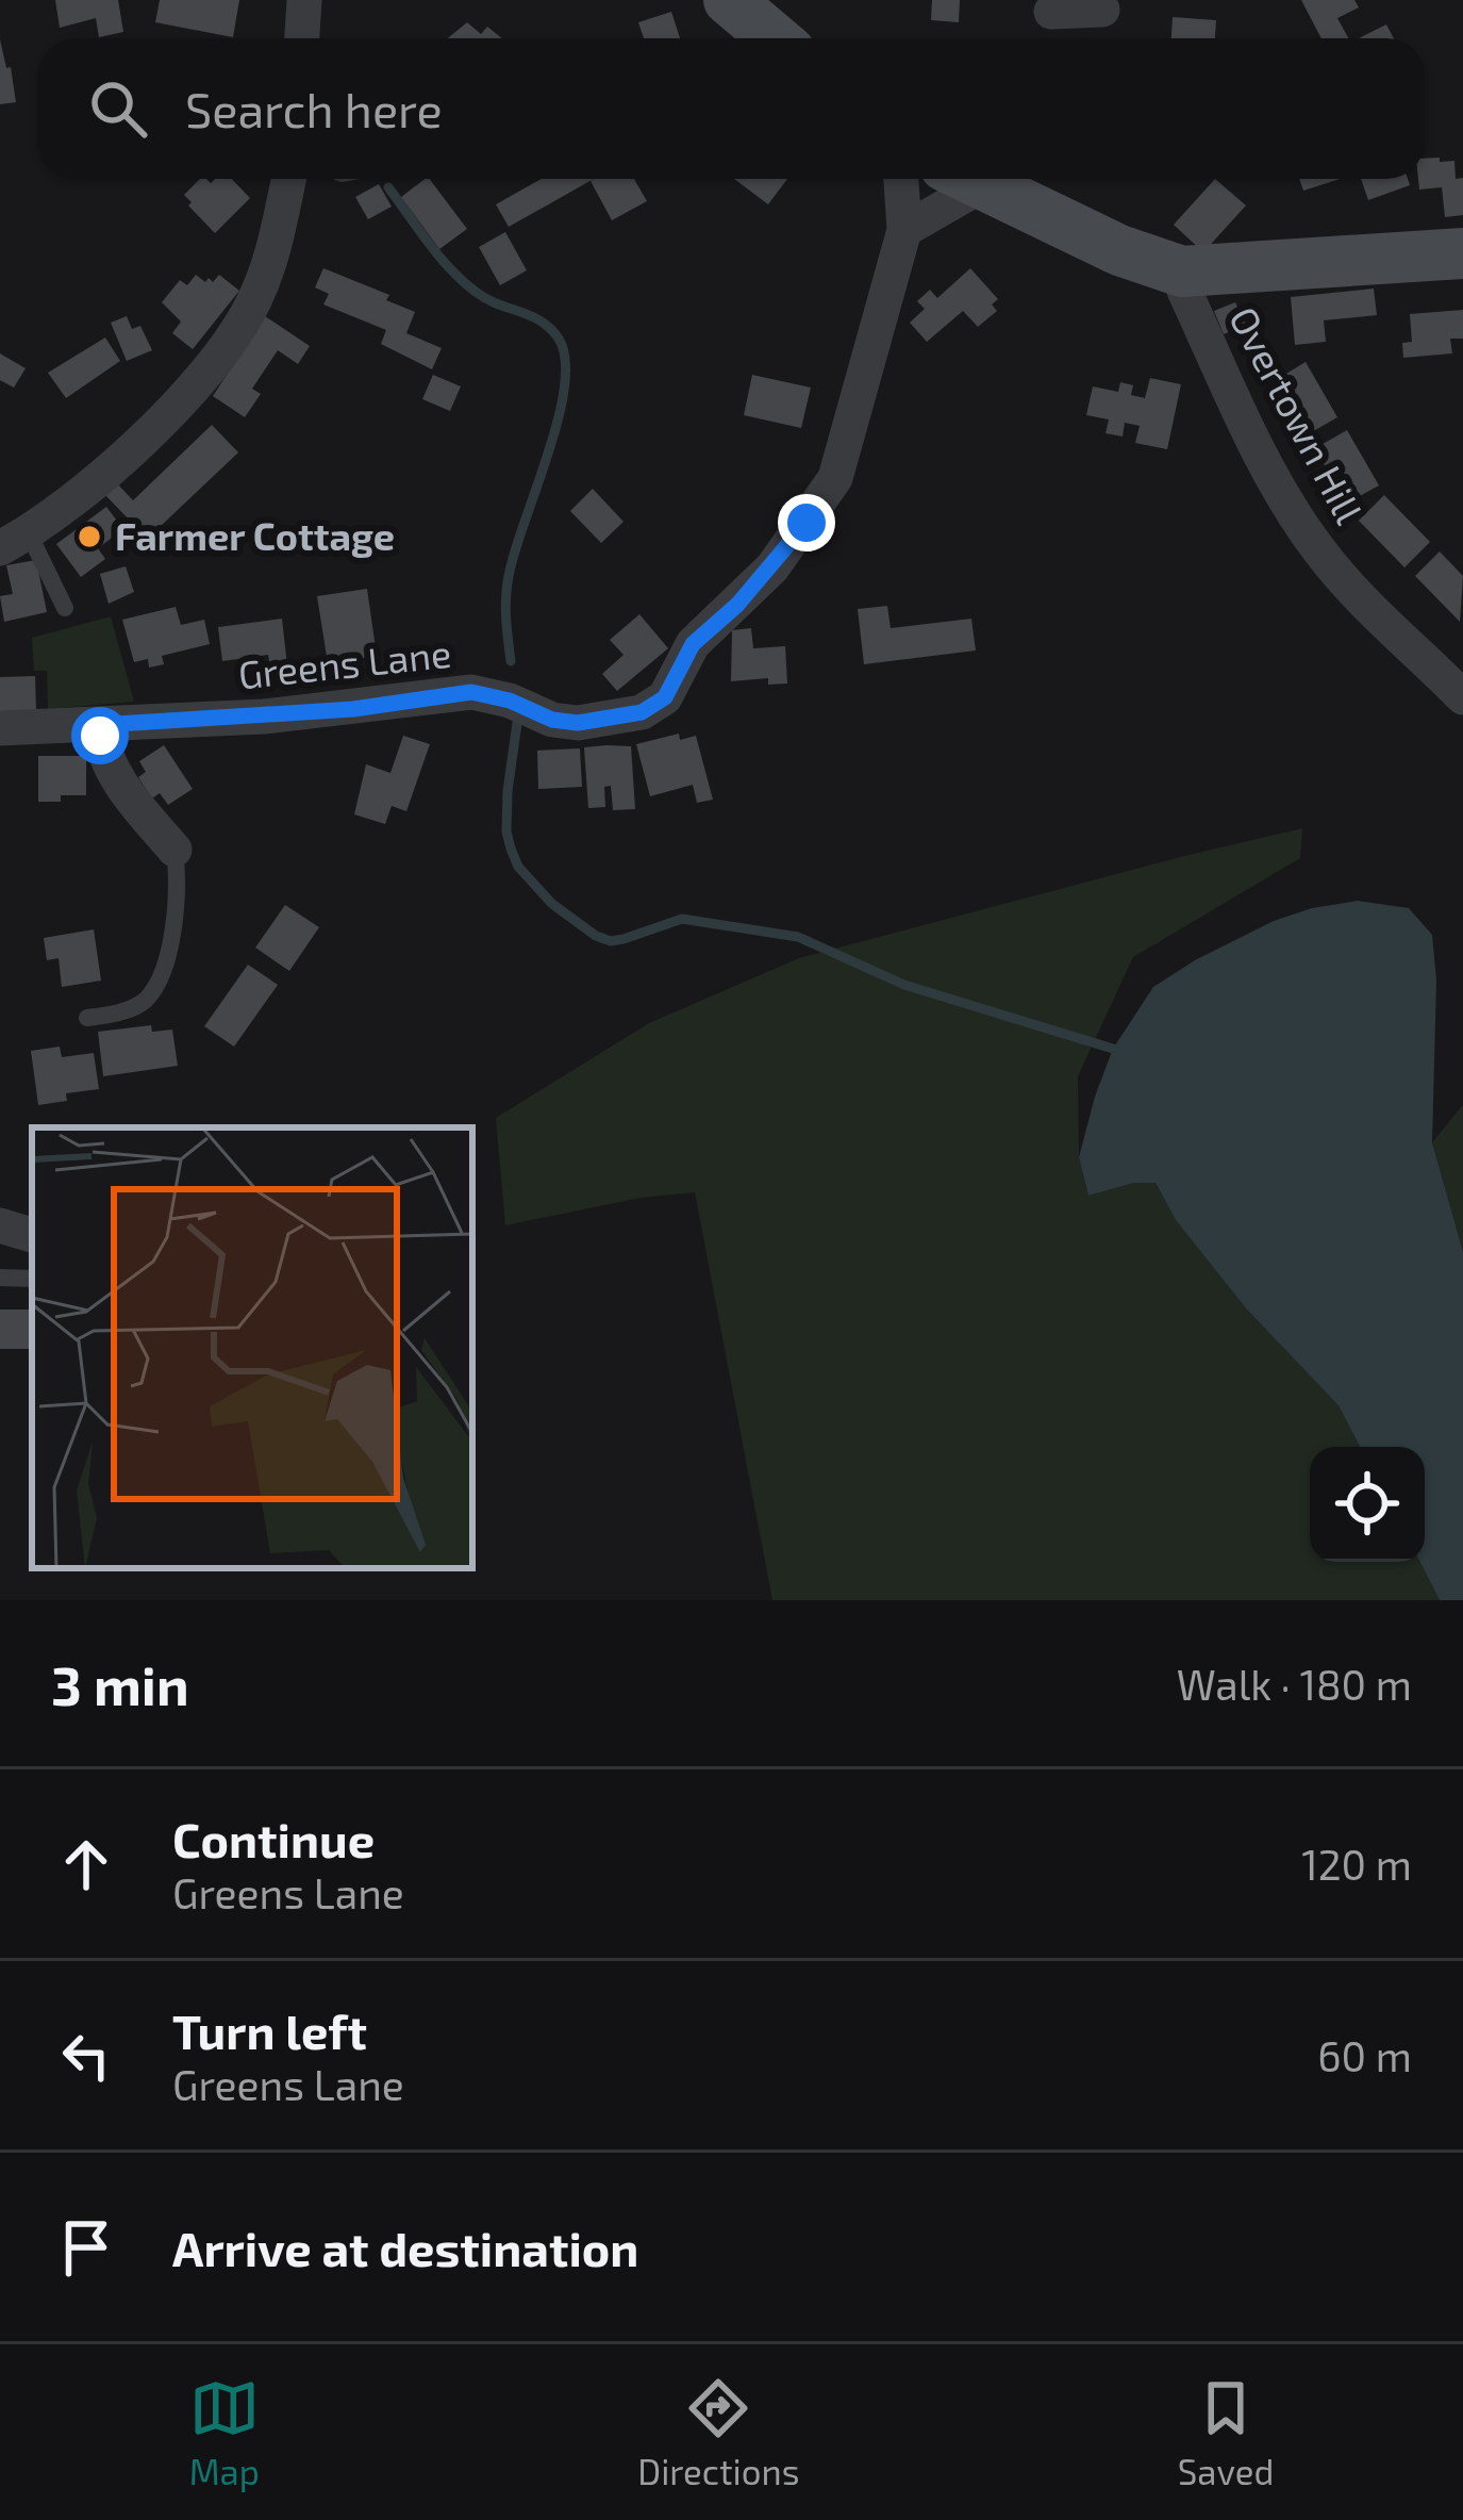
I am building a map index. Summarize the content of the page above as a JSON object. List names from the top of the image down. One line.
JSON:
{"streets":{"street":["Overtown Hill","Greens Lane"]},"places":["Farmer Cottage"],"page":{"search":"Search here","heading":["3 min","Walk · 180 m"],"list":[["Continue","Greens Lane","120 m"],["Turn left","Greens Lane","60 m"],"Arrive at destination"],"nav":["Map","Directions","Saved"]}}
